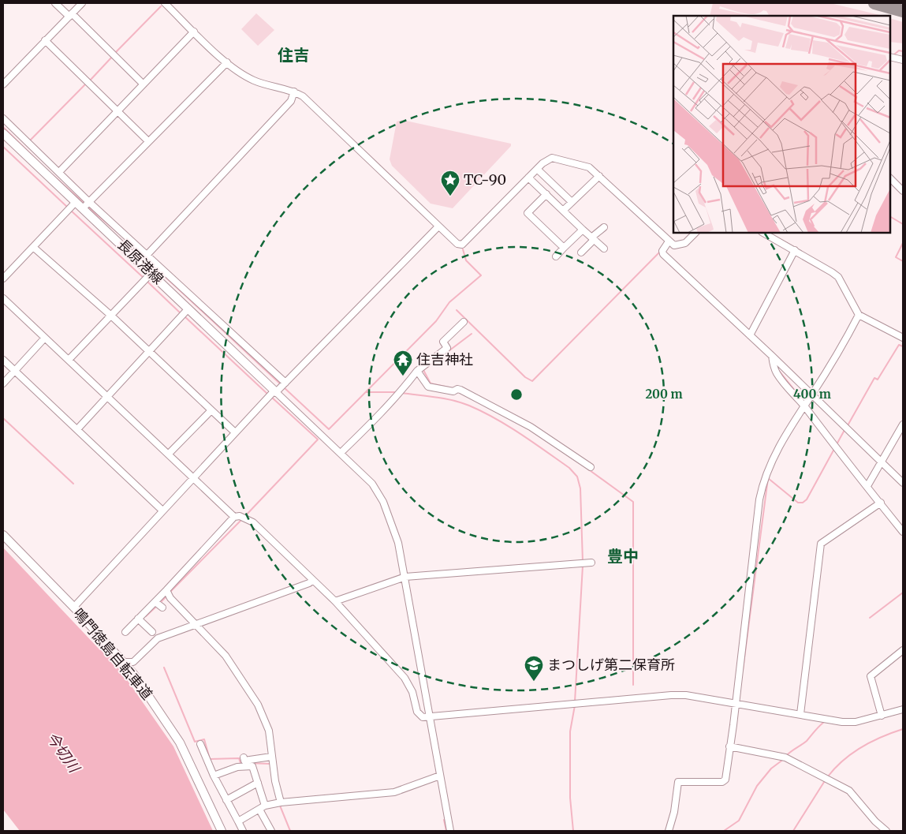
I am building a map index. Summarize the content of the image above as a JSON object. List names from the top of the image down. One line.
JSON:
{"streets":{"main road":["長原港線","鳴門徳島自転車道"]},"districts":["住吉","豊中"],"water":["今切川"],"places":{"place":["TC-90"],"temple":["住吉神社"],"school or university":["まつしげ第二保育所"]},"rings":["200 m","400 m"]}
